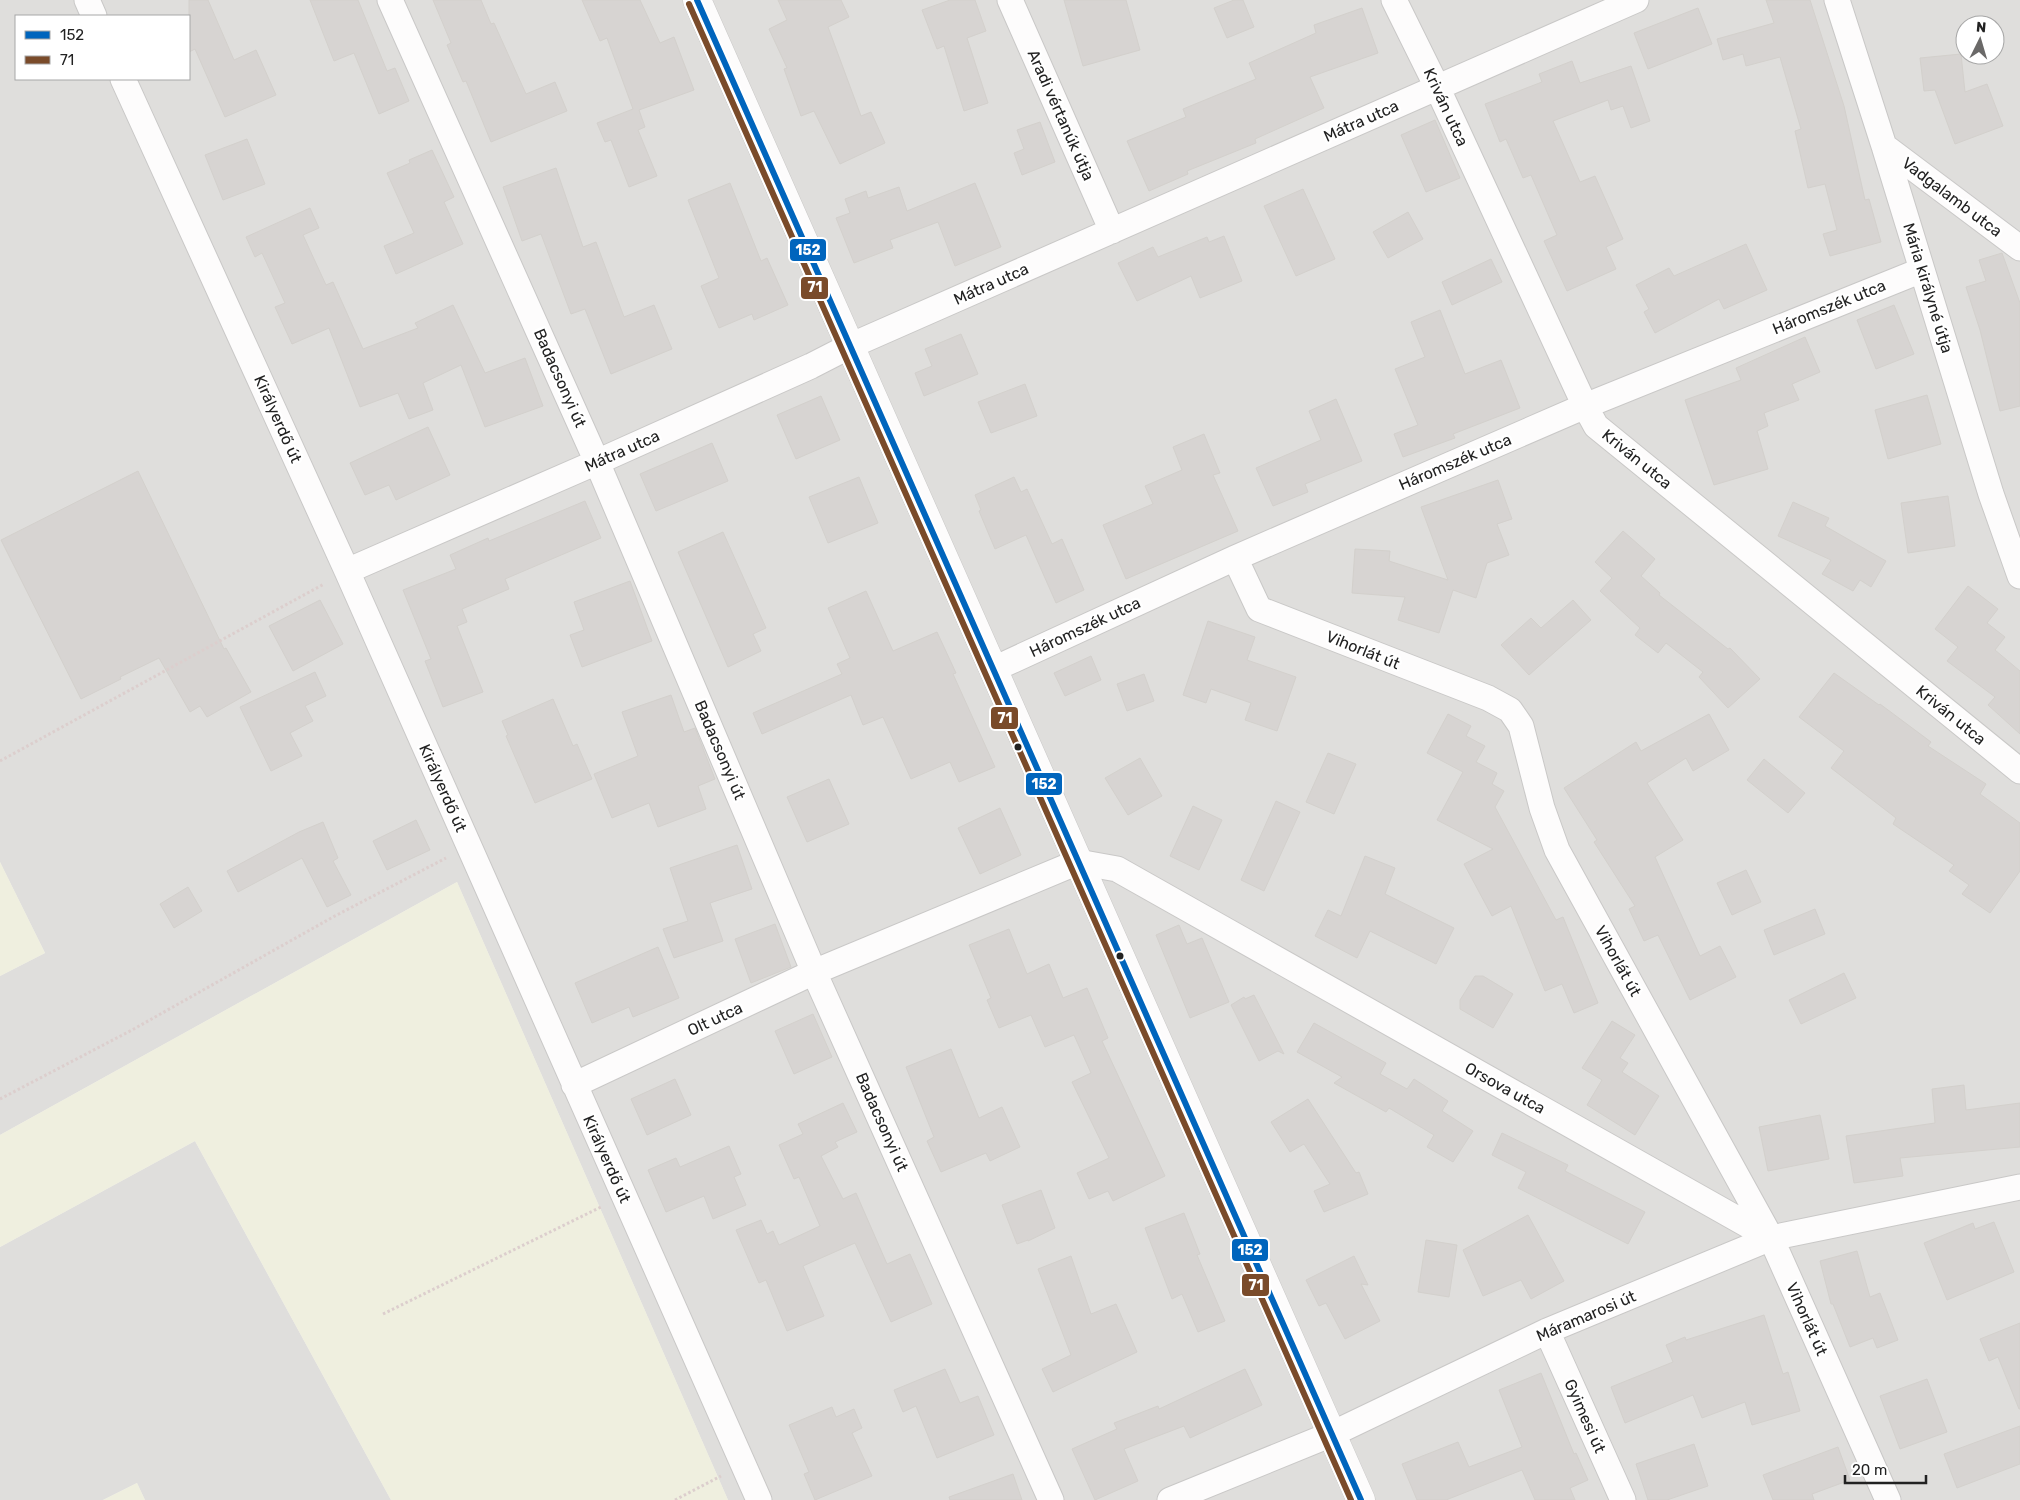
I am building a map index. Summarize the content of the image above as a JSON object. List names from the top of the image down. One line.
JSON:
{"streets":{"street":["Kriván utca","Aradi vértanúk útja","Mátra utca","Vadgalamb utca","Mária királyné útja","Háromszék utca","Badacsonyi út","Királyerdő út","Vihorlát út","Olt utca","Orsova utca","Máramarosi út","Gyimesi út"]},"crossings":[["Kriván utca","Mátra utca"],["Kriván utca","Háromszék utca"],["Aradi vértanúk útja","Mátra utca"],["Mátra utca","Badacsonyi út"],["Mátra utca","Királyerdő út"],["Vadgalamb utca","Mária királyné útja"],["Mária királyné útja","Háromszék utca"],["Háromszék utca","Vihorlát út"],["Badacsonyi út","Olt utca"],["Királyerdő út","Olt utca"],["Vihorlát út","Orsova utca"],["Vihorlát út","Máramarosi út"],["Olt utca","Orsova utca"],["Orsova utca","Máramarosi út"],["Máramarosi út","Gyimesi út"]],"lines":["transit line 152","transit line 71"],"legend":["152","71"],"scale_bar":"20 m","north":"top"}
